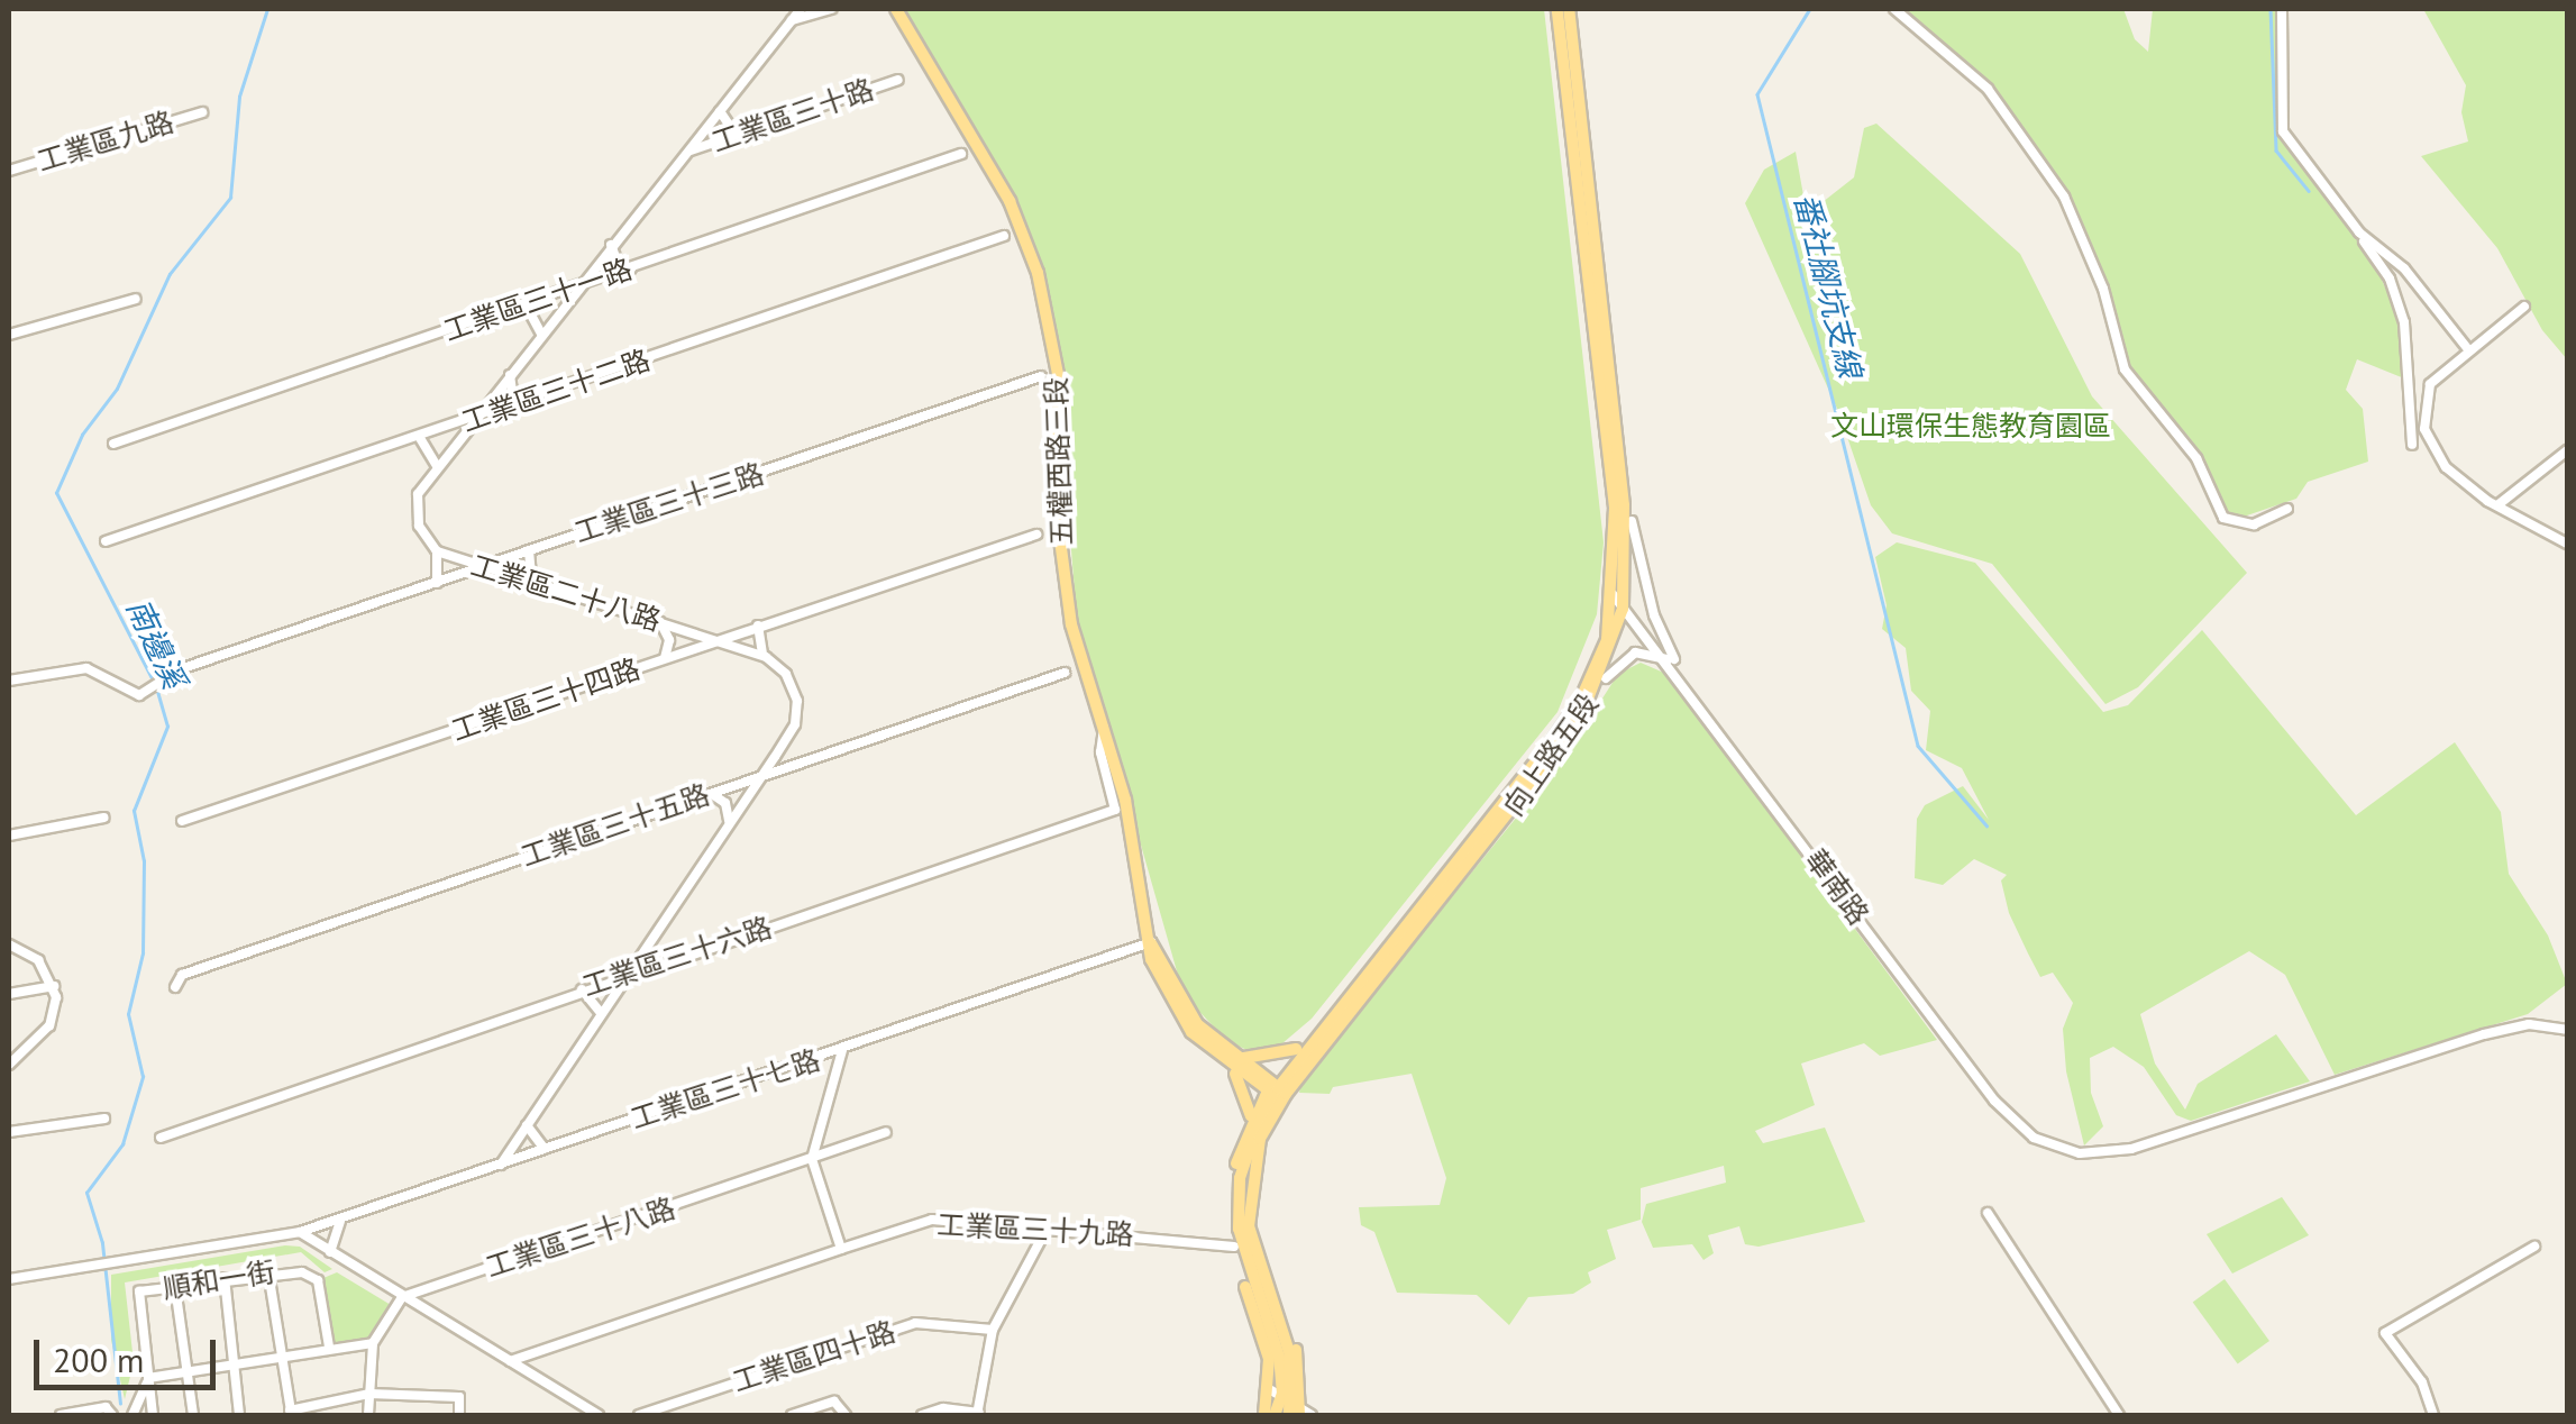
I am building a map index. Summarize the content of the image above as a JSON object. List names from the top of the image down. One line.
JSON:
{"streets":{"main road":["五權西路三段","向上路五段"],"street":["工業區三十路","工業區九路","工業區三十一路","工業區三十二路","工業區三十三路","工業區二十八路","工業區三十四路","工業區三十五路","華南路","工業區三十六路","工業區三十七路","工業區三十九路","工業區三十八路","順和一街","工業區四十路"]},"crossings":[["工業區三十路","工業區二十八路"],["工業區三十一路","工業區二十八路"],["工業區三十二路","工業區二十八路"],["五權西路三段","向上路五段"],["五權西路三段","工業區三十六路"],["五權西路三段","工業區三十七路"],["工業區三十三路","工業區二十八路"],["工業區二十八路","工業區三十四路"],["向上路五段","華南路"],["向上路五段","工業區三十九路"]],"water":["番社腳坑支線","南邊溪"],"parks":["文山環保生態教育園區"],"scale_bar":"200 m"}
